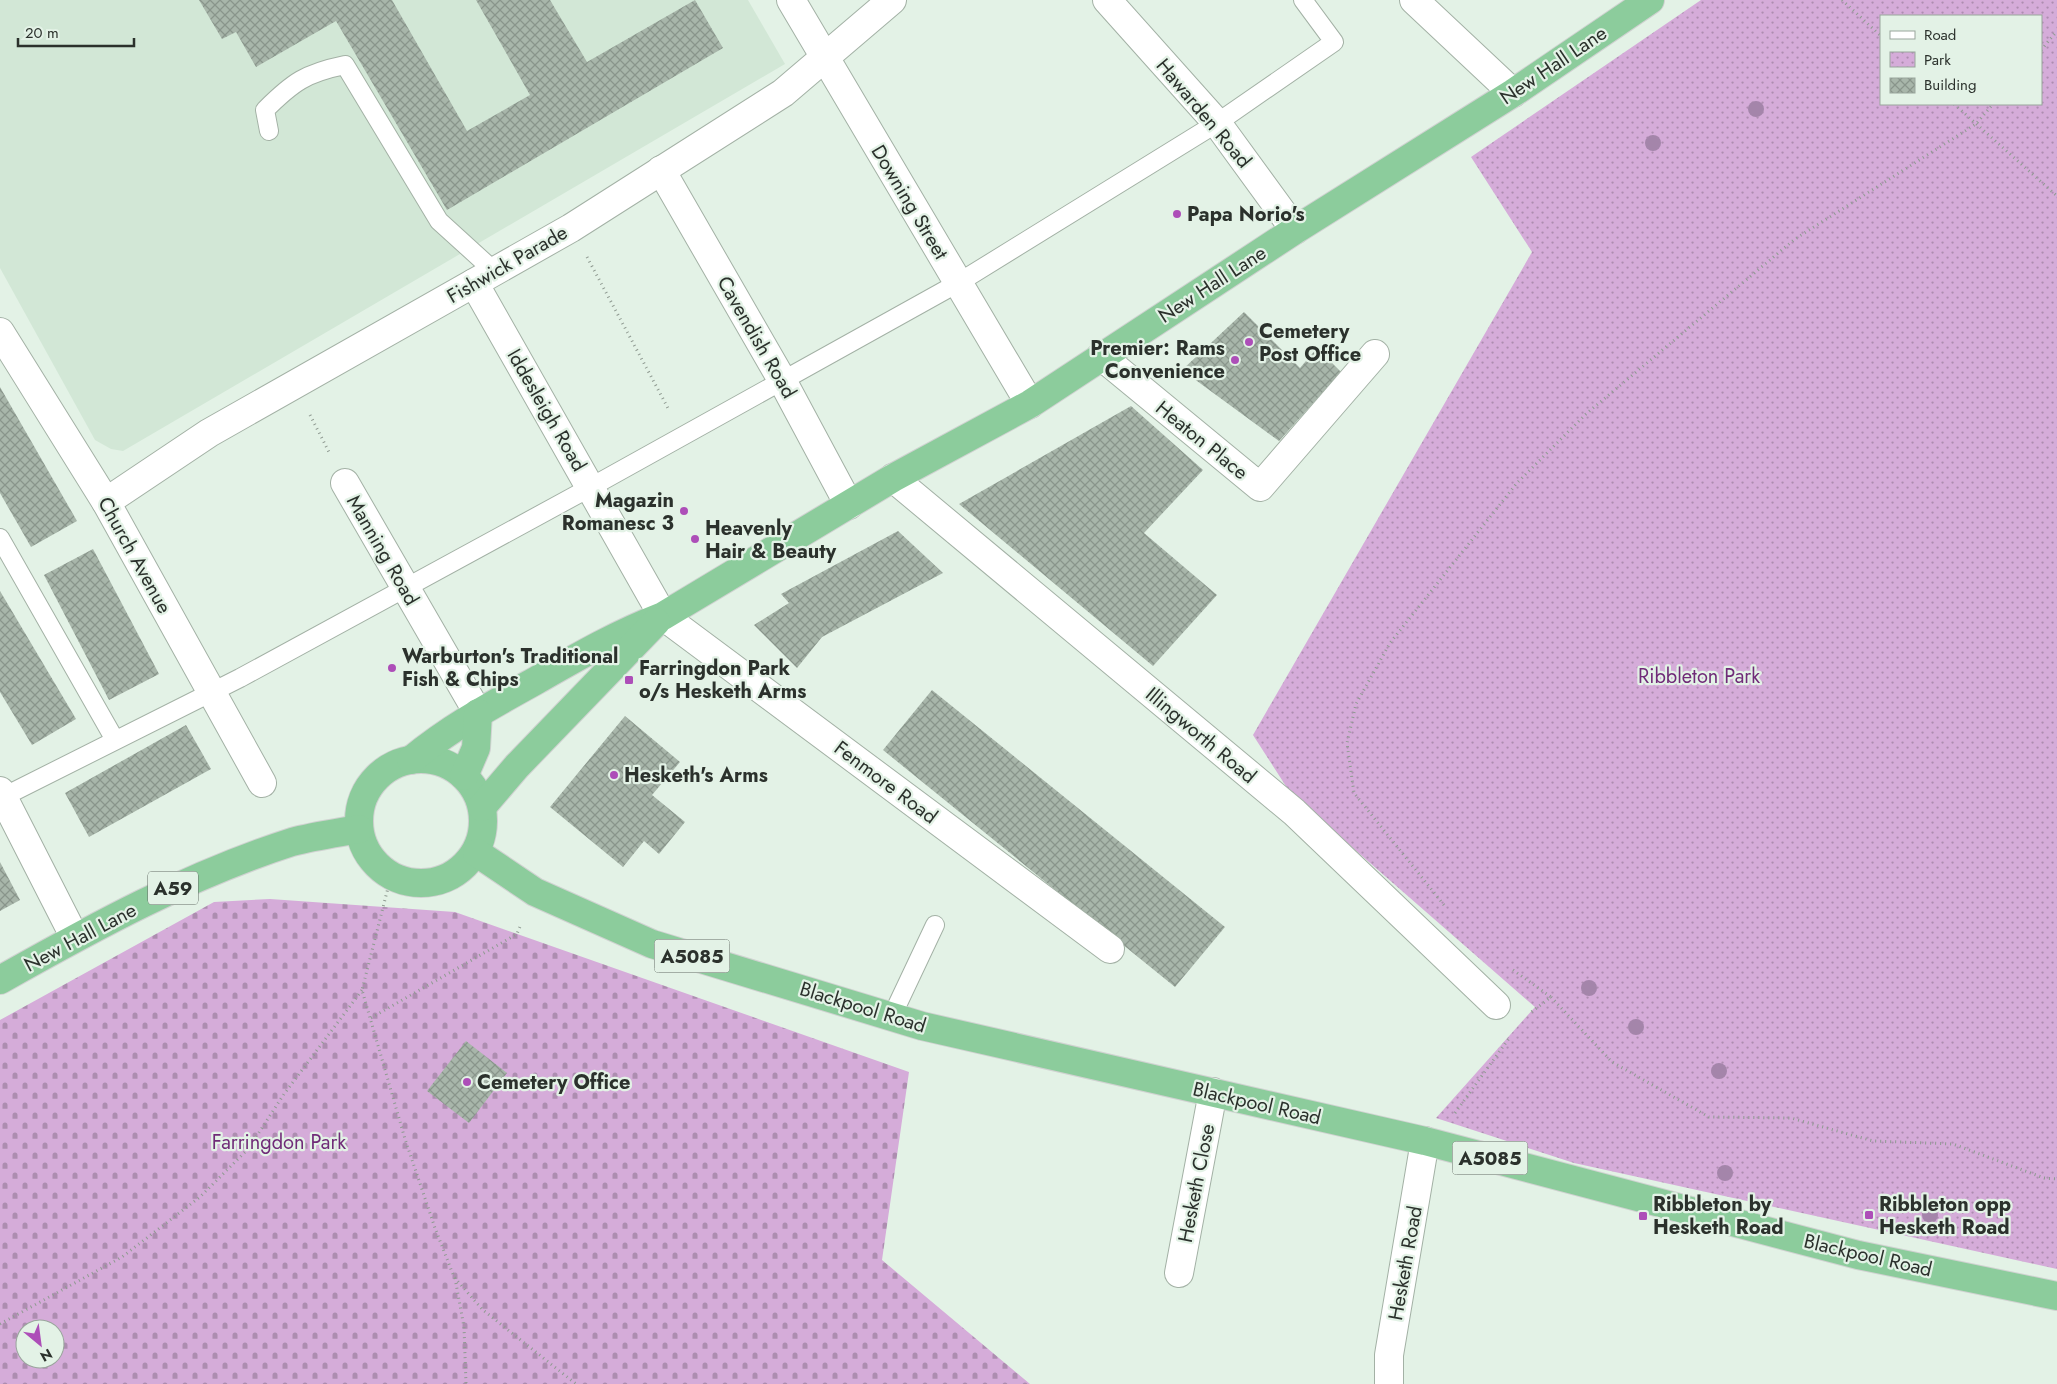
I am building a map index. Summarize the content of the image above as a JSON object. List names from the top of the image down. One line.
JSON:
{"streets":{"highway":["New Hall Lane","A59","A5085","Blackpool Road"],"street":["Hawarden Road","Downing Street","Fishwick Parade","Cavendish Road","Iddesleigh Road","Heaton Place","Manning Road","Church Avenue","Illingworth Road","Fenmore Road","Hesketh Close","Hesketh Road"]},"crossings":[["New Hall Lane","Hawarden Road"],["New Hall Lane","Downing Street"],["New Hall Lane","Cavendish Road"],["New Hall Lane","Iddesleigh Road"],["New Hall Lane","Heaton Place"],["New Hall Lane","Manning Road"],["New Hall Lane","Illingworth Road"],["New Hall Lane","Fenmore Road"],["New Hall Lane","Blackpool Road"],["Downing Street","Fishwick Parade"],["Fishwick Parade","Cavendish Road"],["Fishwick Parade","Iddesleigh Road"],["Fishwick Parade","Manning Road"],["Fishwick Parade","Church Avenue"],["Iddesleigh Road","Fenmore Road"],["Blackpool Road","Hesketh Close"],["Blackpool Road","Hesketh Road"]],"parks":["Ribbleton Park","Farringdon Park"],"places":{"other":["Papa Norio's","Cemetery Post Office","Premier: Rams Convenience","Magazin Romanesc 3","Heavenly Hair & Beauty","Warburton's Traditional Fish & Chips","Hesketh's Arms","Cemetery Office"],"transit":["Farringdon Park o/s Hesketh Arms","Ribbleton opp Hesketh Road","Ribbleton by Hesketh Road"]},"legend":["Road","Park","Building"],"scale_bar":"20 m","north":"bottom right"}
